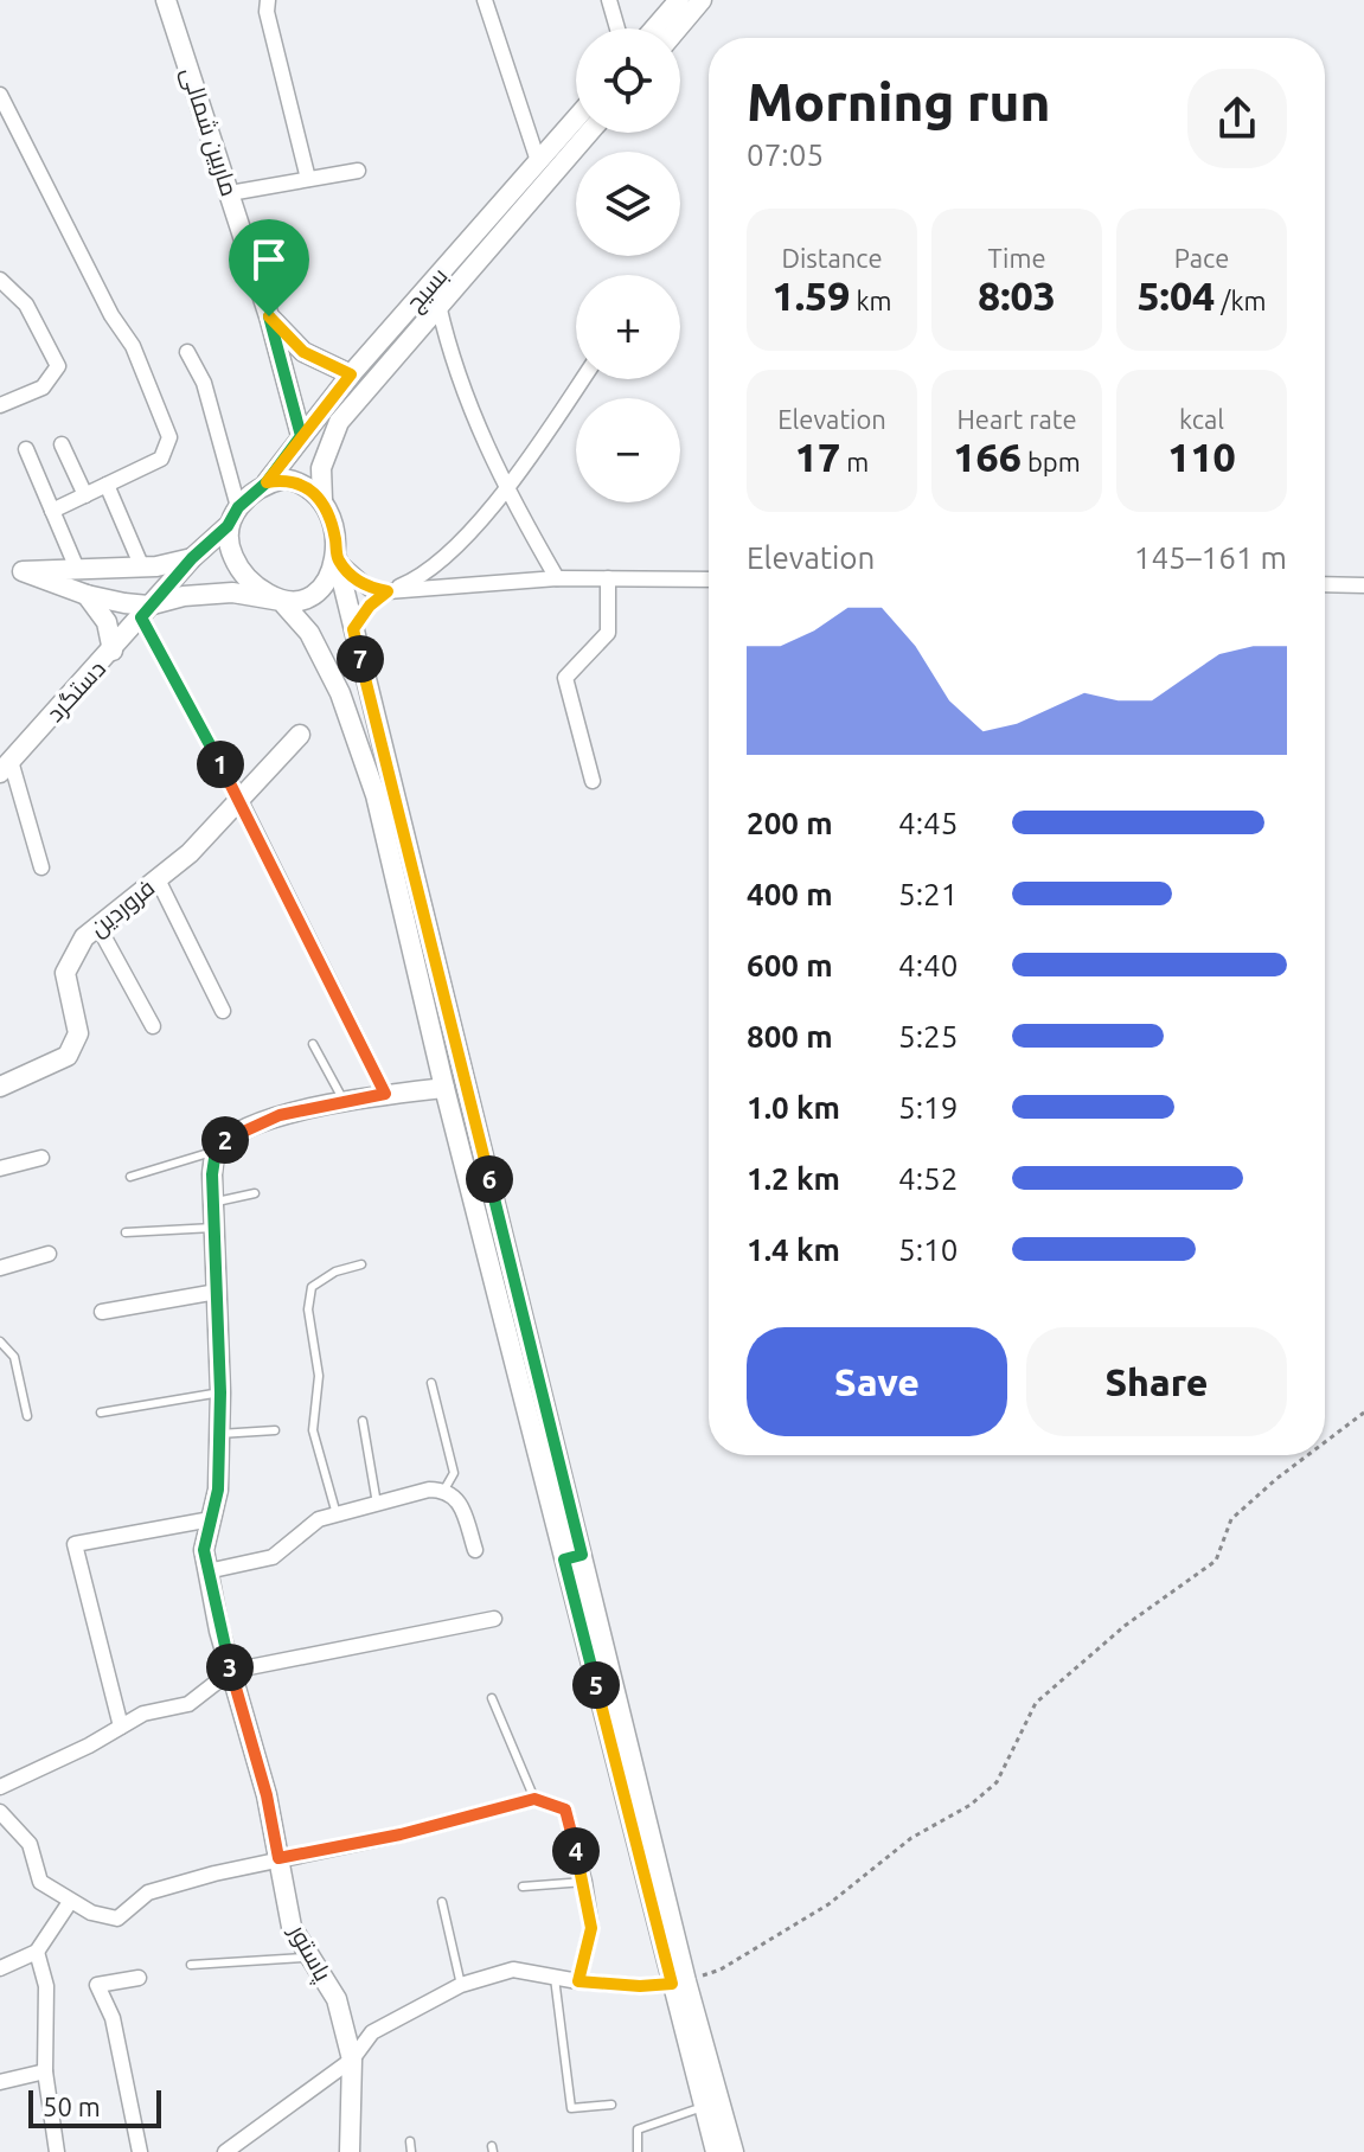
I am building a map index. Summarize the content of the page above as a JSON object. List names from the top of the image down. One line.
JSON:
{"streets":{"main road":["ماربین شمالی","بسیج","دستگرد","فروردین","پاستور"]},"crossings":[["ماربین شمالی","بسیج"],["بسیج","دستگرد"]],"scale_bar":"50 m","page":{"map_buttons":["+","−"],"heading":["Morning run","07:05"],"stats":[["Distance","1.59 km"],["Time","8:03"],["Pace","5:04 /km"],["Elevation","17 m"],["Heart rate","166 bpm"],["kcal","110"]],"chart":["Elevation","145–161 m"],"pins":["7","1","2","6","3","5","4"],"list":[{"name":"200 m","note":"4:45"},{"name":"400 m","note":"5:21"},{"name":"600 m","note":"4:40"},{"name":"800 m","note":"5:25"},{"name":"1.0 km","note":"5:19"},{"name":"1.2 km","note":"4:52"},{"name":"1.4 km","note":"5:10"}],"buttons":["Save","Share"],"scale":"50 m"}}
